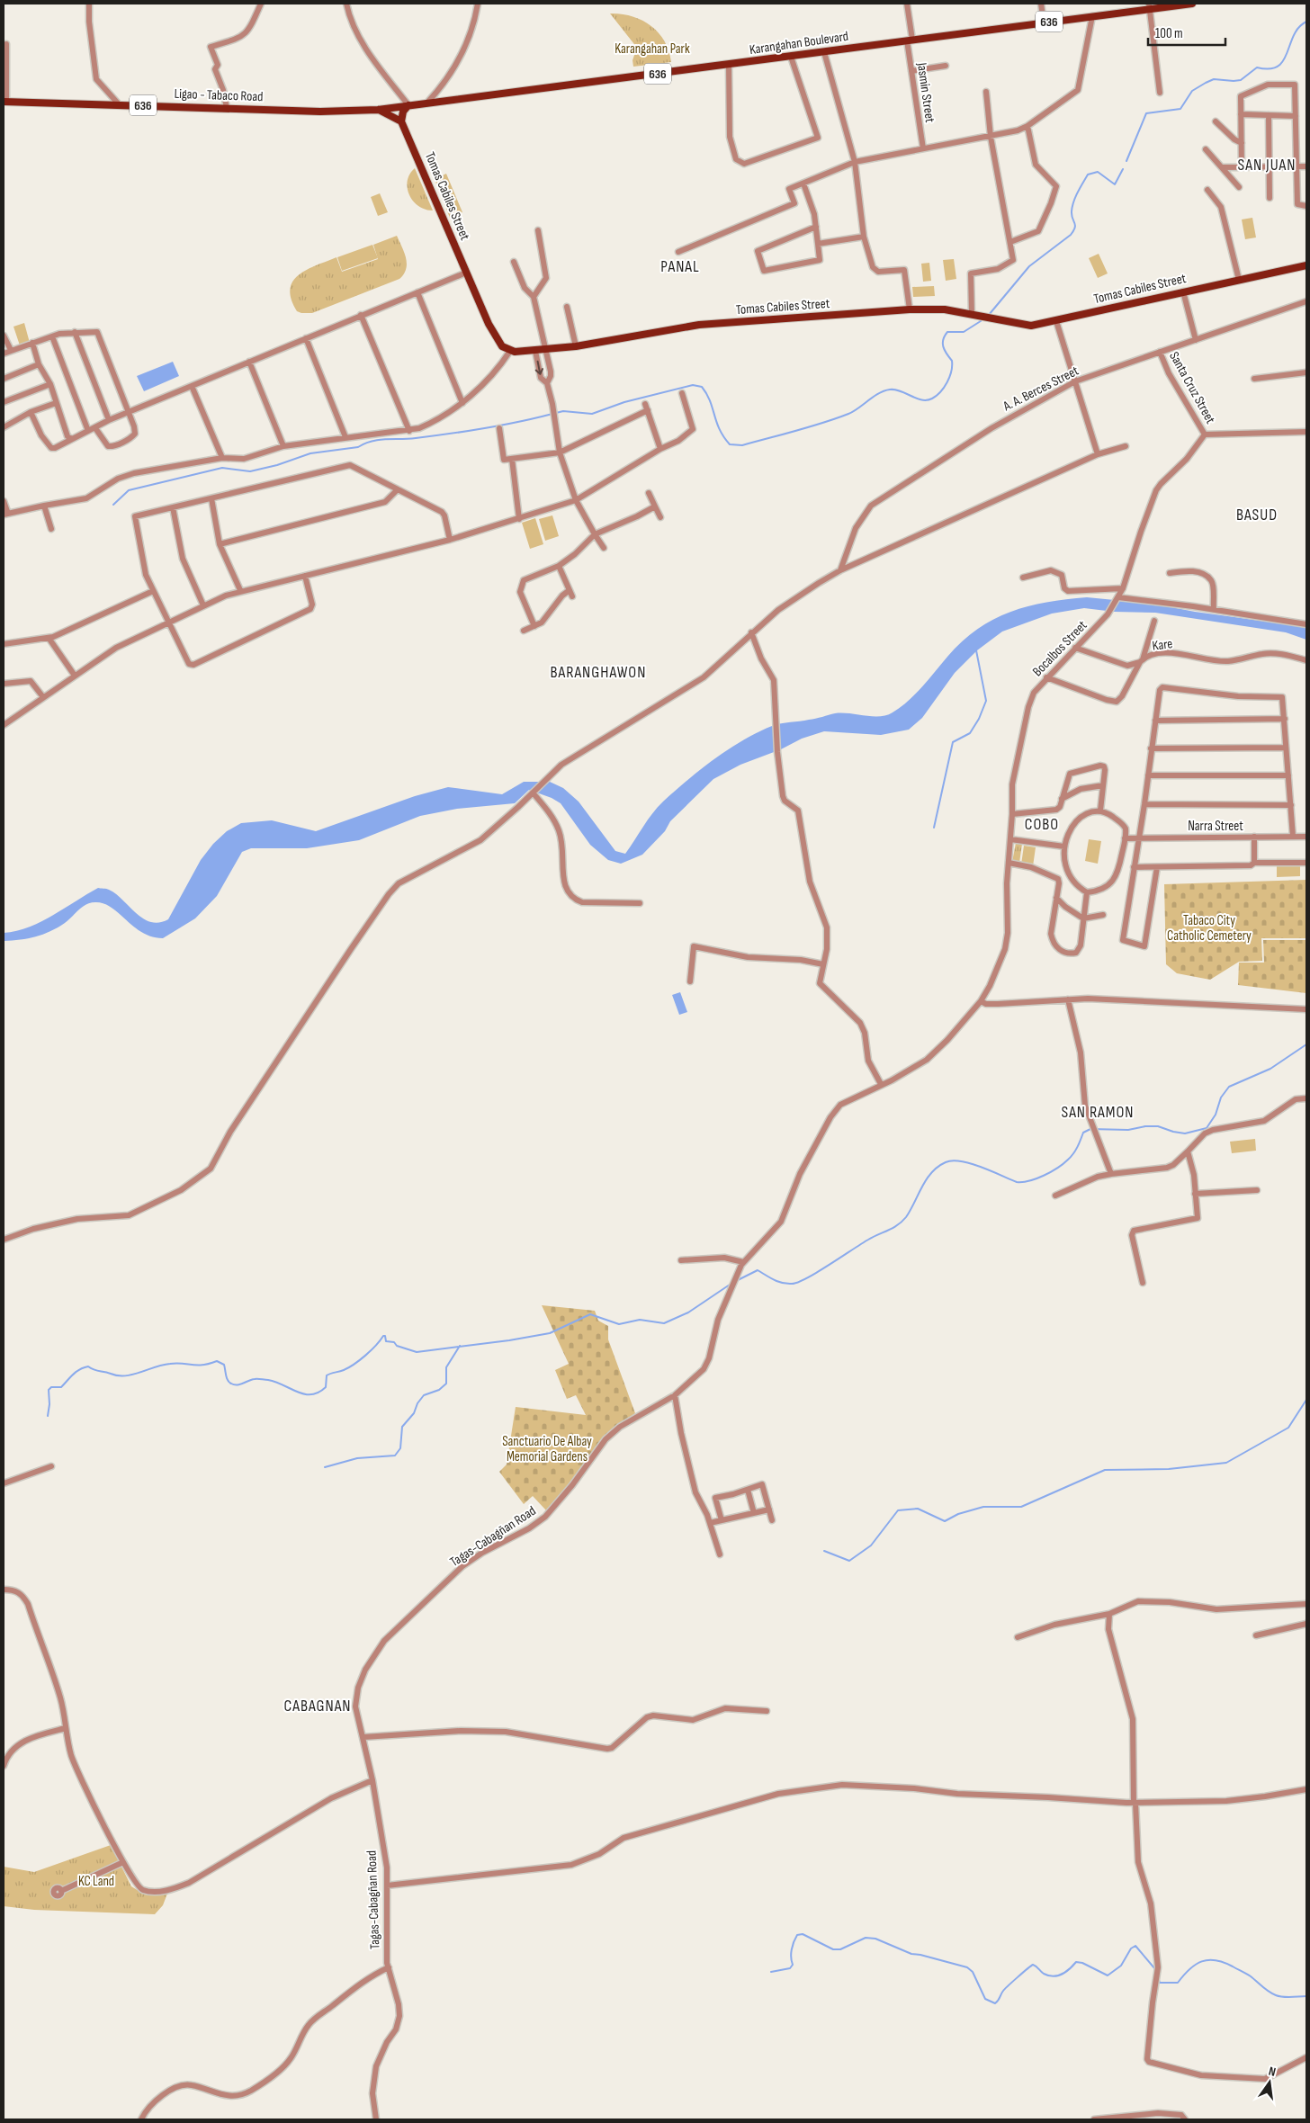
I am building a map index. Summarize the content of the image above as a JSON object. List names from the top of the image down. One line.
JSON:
{"streets":{"main road":["636","Karangahan Boulevard","Ligao - Tabaco Road","Tomas Cabiles Street"],"street":["Jasmin Street","Santa Cruz Street","A. A. Berces Street","Kare","Bocalbos Street","Narra Street","Tagas-Cabagñan Road"]},"crossings":[["Karangahan Boulevard","Jasmin Street"],["Karangahan Boulevard","Ligao - Tabaco Road"],["Ligao - Tabaco Road","Tomas Cabiles Street"],["Santa Cruz Street","A. A. Berces Street"],["Santa Cruz Street","Bocalbos Street"],["Kare","Bocalbos Street"],["Bocalbos Street","Tagas-Cabagñan Road"]],"districts":["SAN JUAN","PANAL","BASUD","BARANGHAWON","COBO","SAN RAMON","CABAGNAN"],"parks":["Karangahan Park","Tabaco City Catholic Cemetery","Sanctuario De Albay Memorial Gardens","KC Land"],"scale_bar":"100 m","north":"top"}
